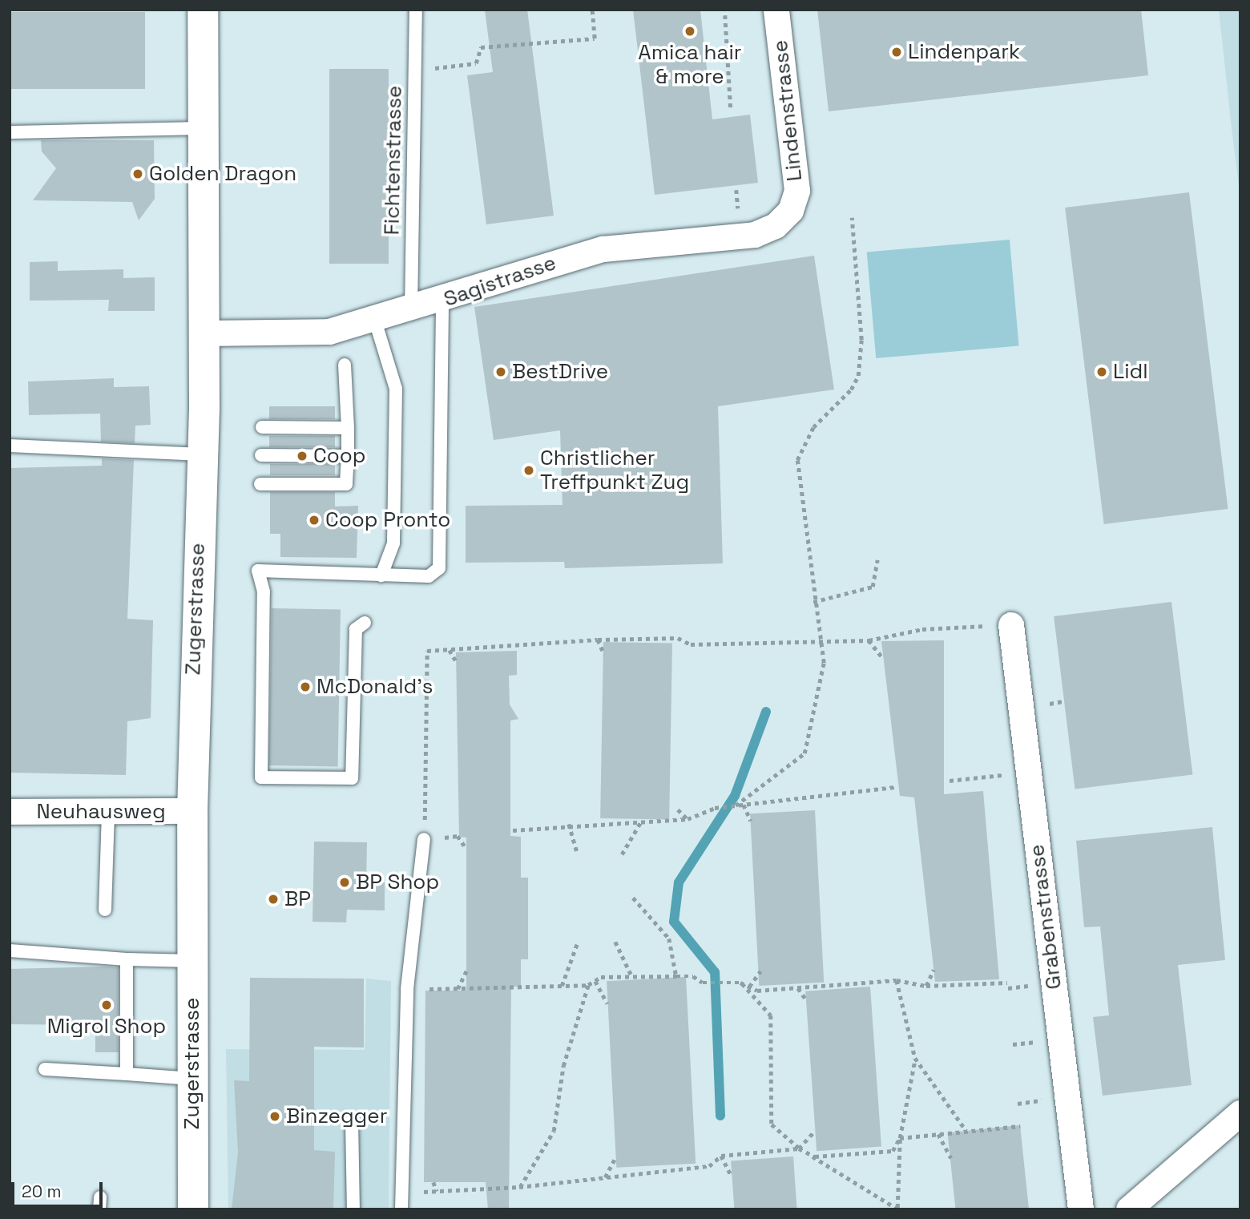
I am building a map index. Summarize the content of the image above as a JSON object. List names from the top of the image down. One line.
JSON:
{"streets":{"main road":["Zugerstrasse"],"street":["Lindenstrasse","Sagistrasse","Neuhausweg","Grabenstrasse"],"lane":["Fichtenstrasse"]},"crossings":[["Lindenstrasse","Sagistrasse"],["Fichtenstrasse","Sagistrasse"],["Sagistrasse","Zugerstrasse"],["Zugerstrasse","Neuhausweg"]],"places":["Amica hair & more","Lindenpark","Golden Dragon","BestDrive","Lidl","Coop","Christlicher Treffpunkt Zug","Coop Pronto","McDonald's","BP Shop","BP","Migrol Shop","Binzegger"],"scale_bar":"20 m"}
